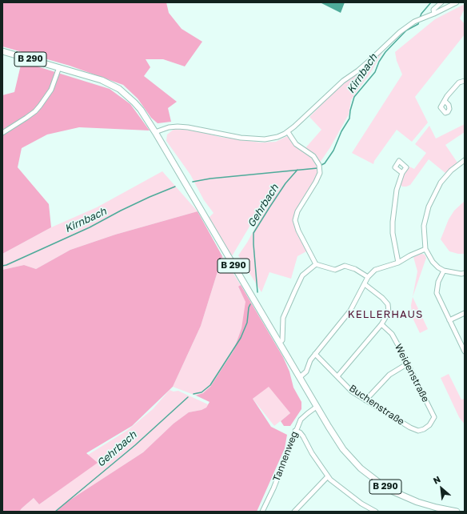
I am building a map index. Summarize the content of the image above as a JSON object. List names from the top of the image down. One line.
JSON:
{"streets":{"main road":["B 290"],"street":["Weidenstraße","Buchenstraße","Tannenweg"]},"crossings":[["B 290","Tannenweg"],["Weidenstraße","Buchenstraße"]],"districts":["KELLERHAUS"],"water":["Kirnbach","Gehrbach"],"north":"top left"}
